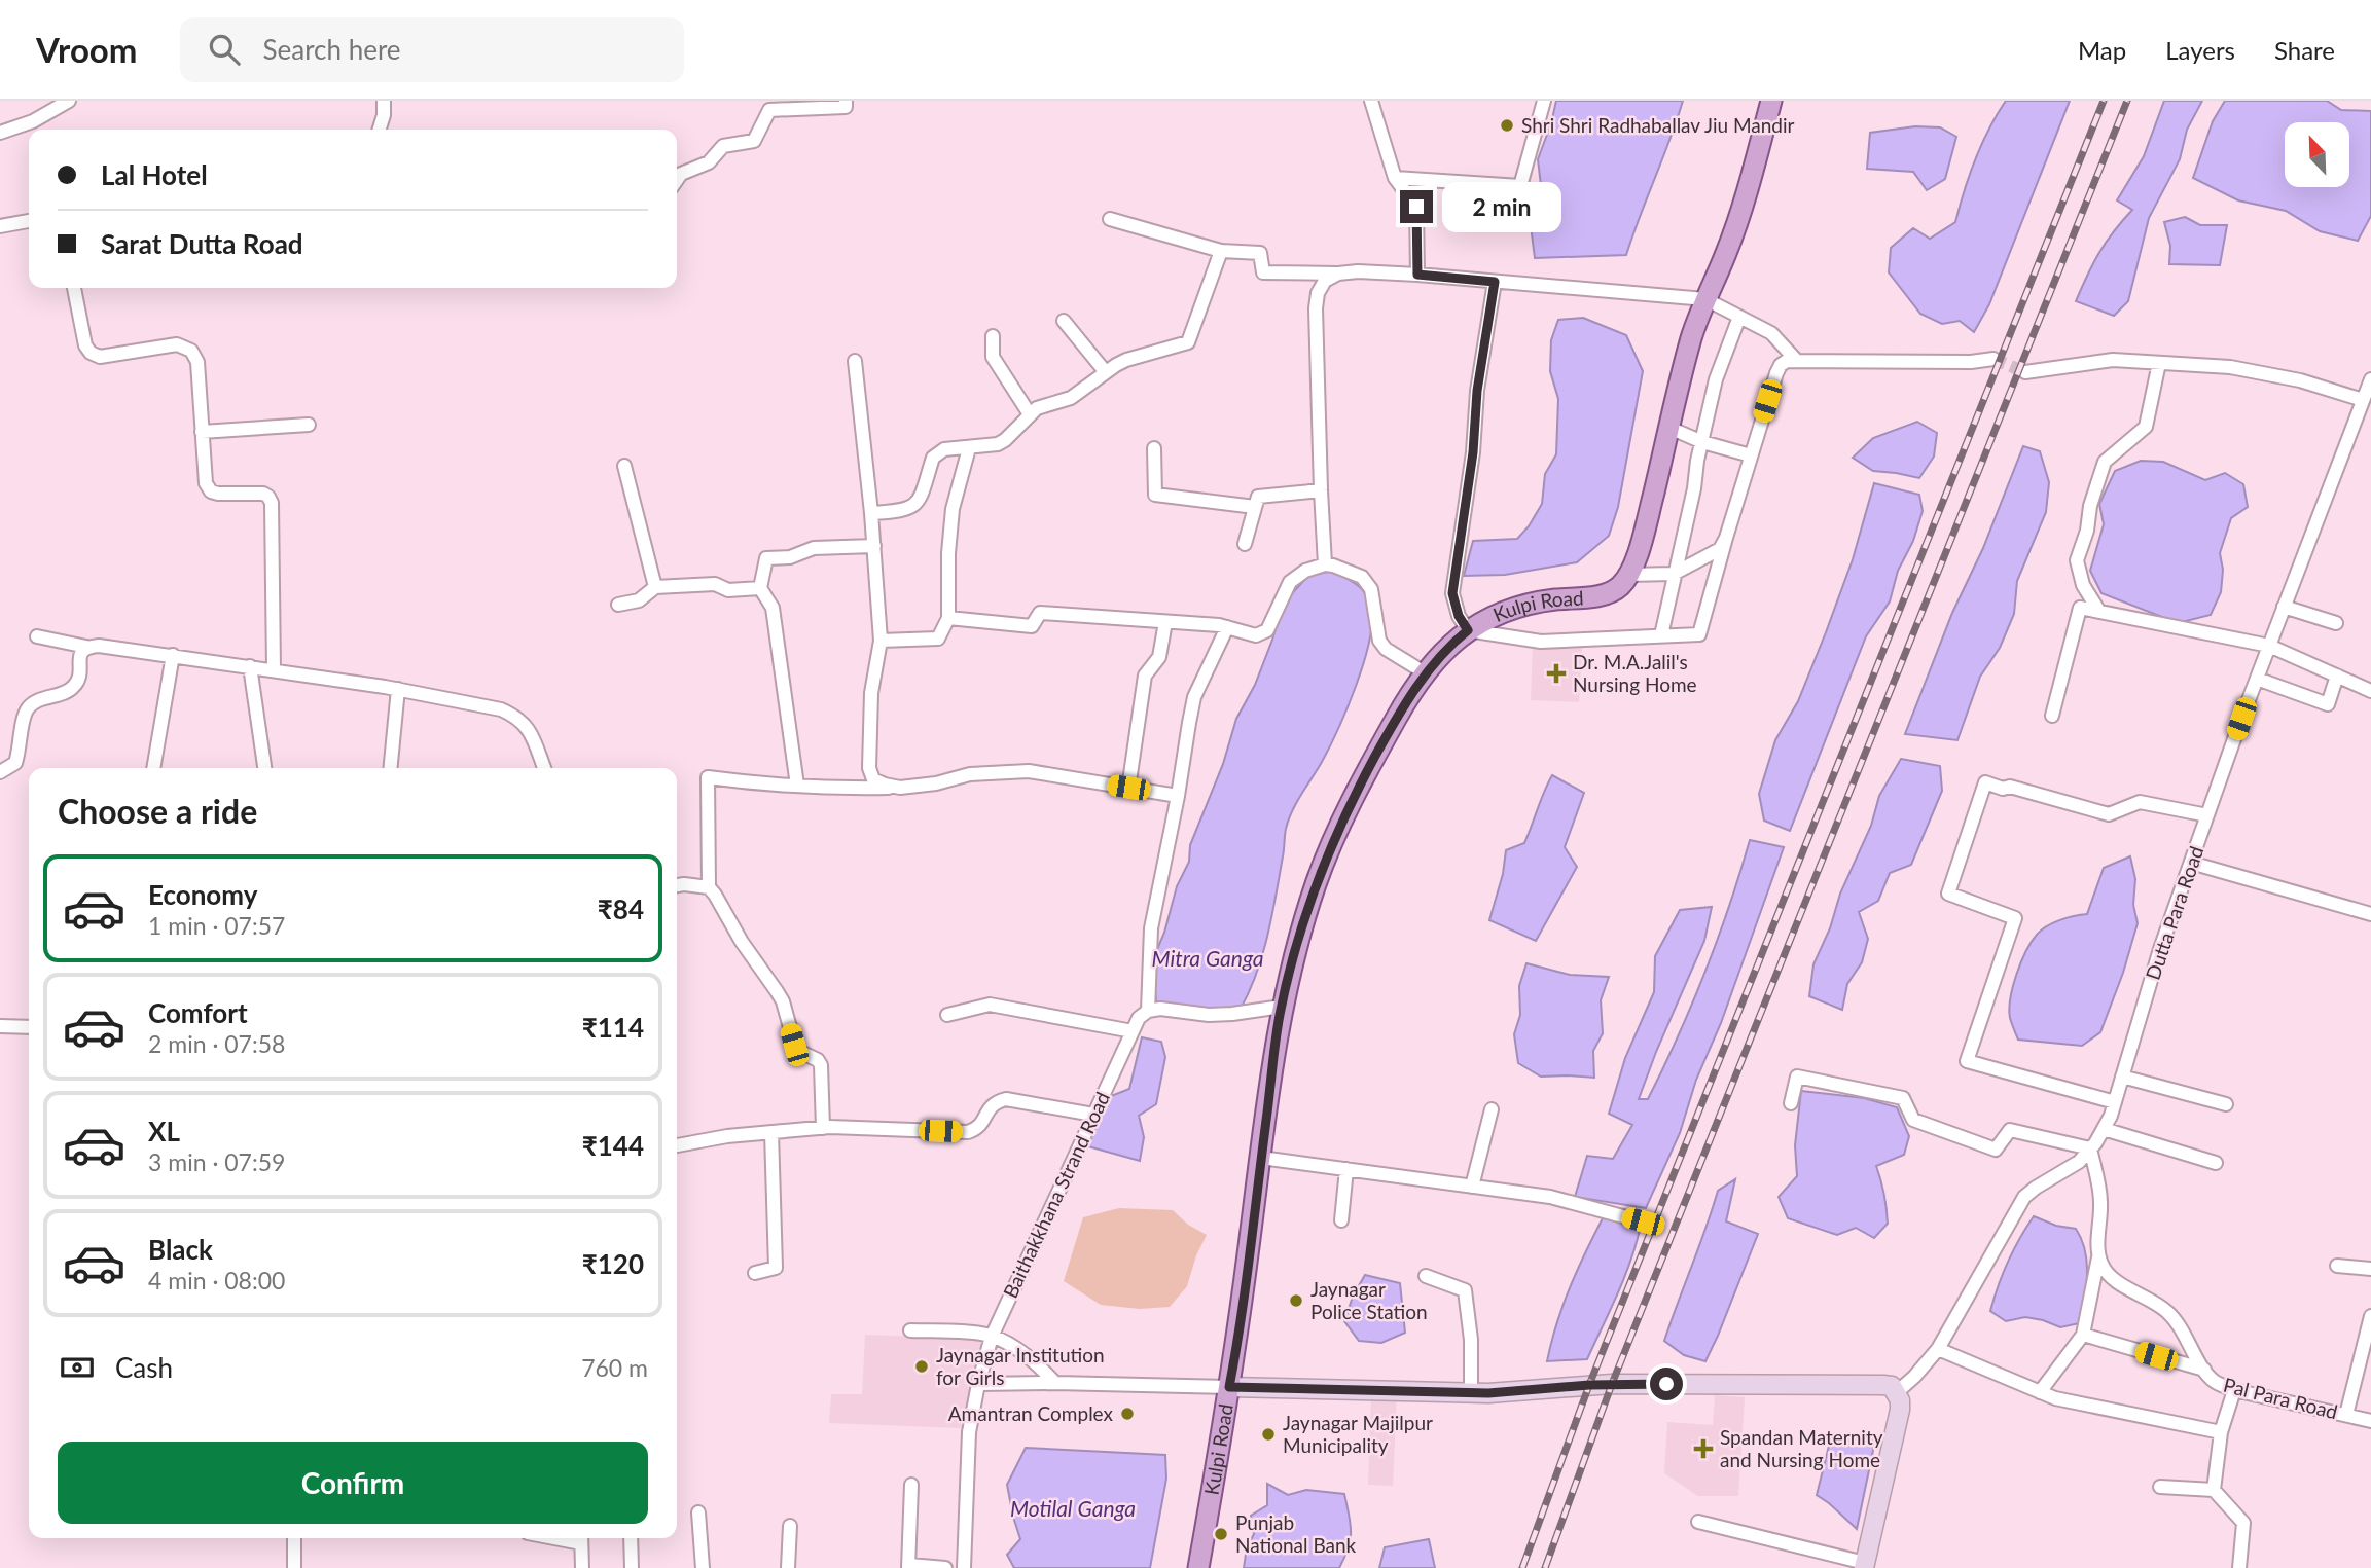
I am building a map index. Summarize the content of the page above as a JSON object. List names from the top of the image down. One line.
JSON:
{"streets":{"main road":["Kulpi Road"],"street":["Dutta Para Road","Baithakkhana Strand Road","Pal Para Road"]},"water":["Mitra Ganga","Motilal Ganga"],"places":{"other":["Shri Shri Radhaballav Jiu Mandir","Jaynagar Police Station","Jaynagar Institution for Girls","Amantran Complex","Jaynagar Majilpur Municipality","Punjab National Bank"],"health":["Dr. M.A.Jalil's Nursing Home","Spandan Maternity and Nursing Home"]},"north":"top left","page":{"header":"Vroom","search":"Search here","nav":["Map","Layers","Share"],"banner":["Lal Hotel","Sarat Dutta Road"],"bubble":"2 min","heading":"Choose a ride","list":[{"name":"Economy","note":"1 min · 07:57","value":"₹84"},{"name":"Comfort","note":"2 min · 07:58","value":"₹114"},{"name":"XL","note":"3 min · 07:59","value":"₹144"},{"name":"Black","note":"4 min · 08:00","value":"₹120"}],"pay":["Cash","760 m"],"buttons":"Confirm"}}
